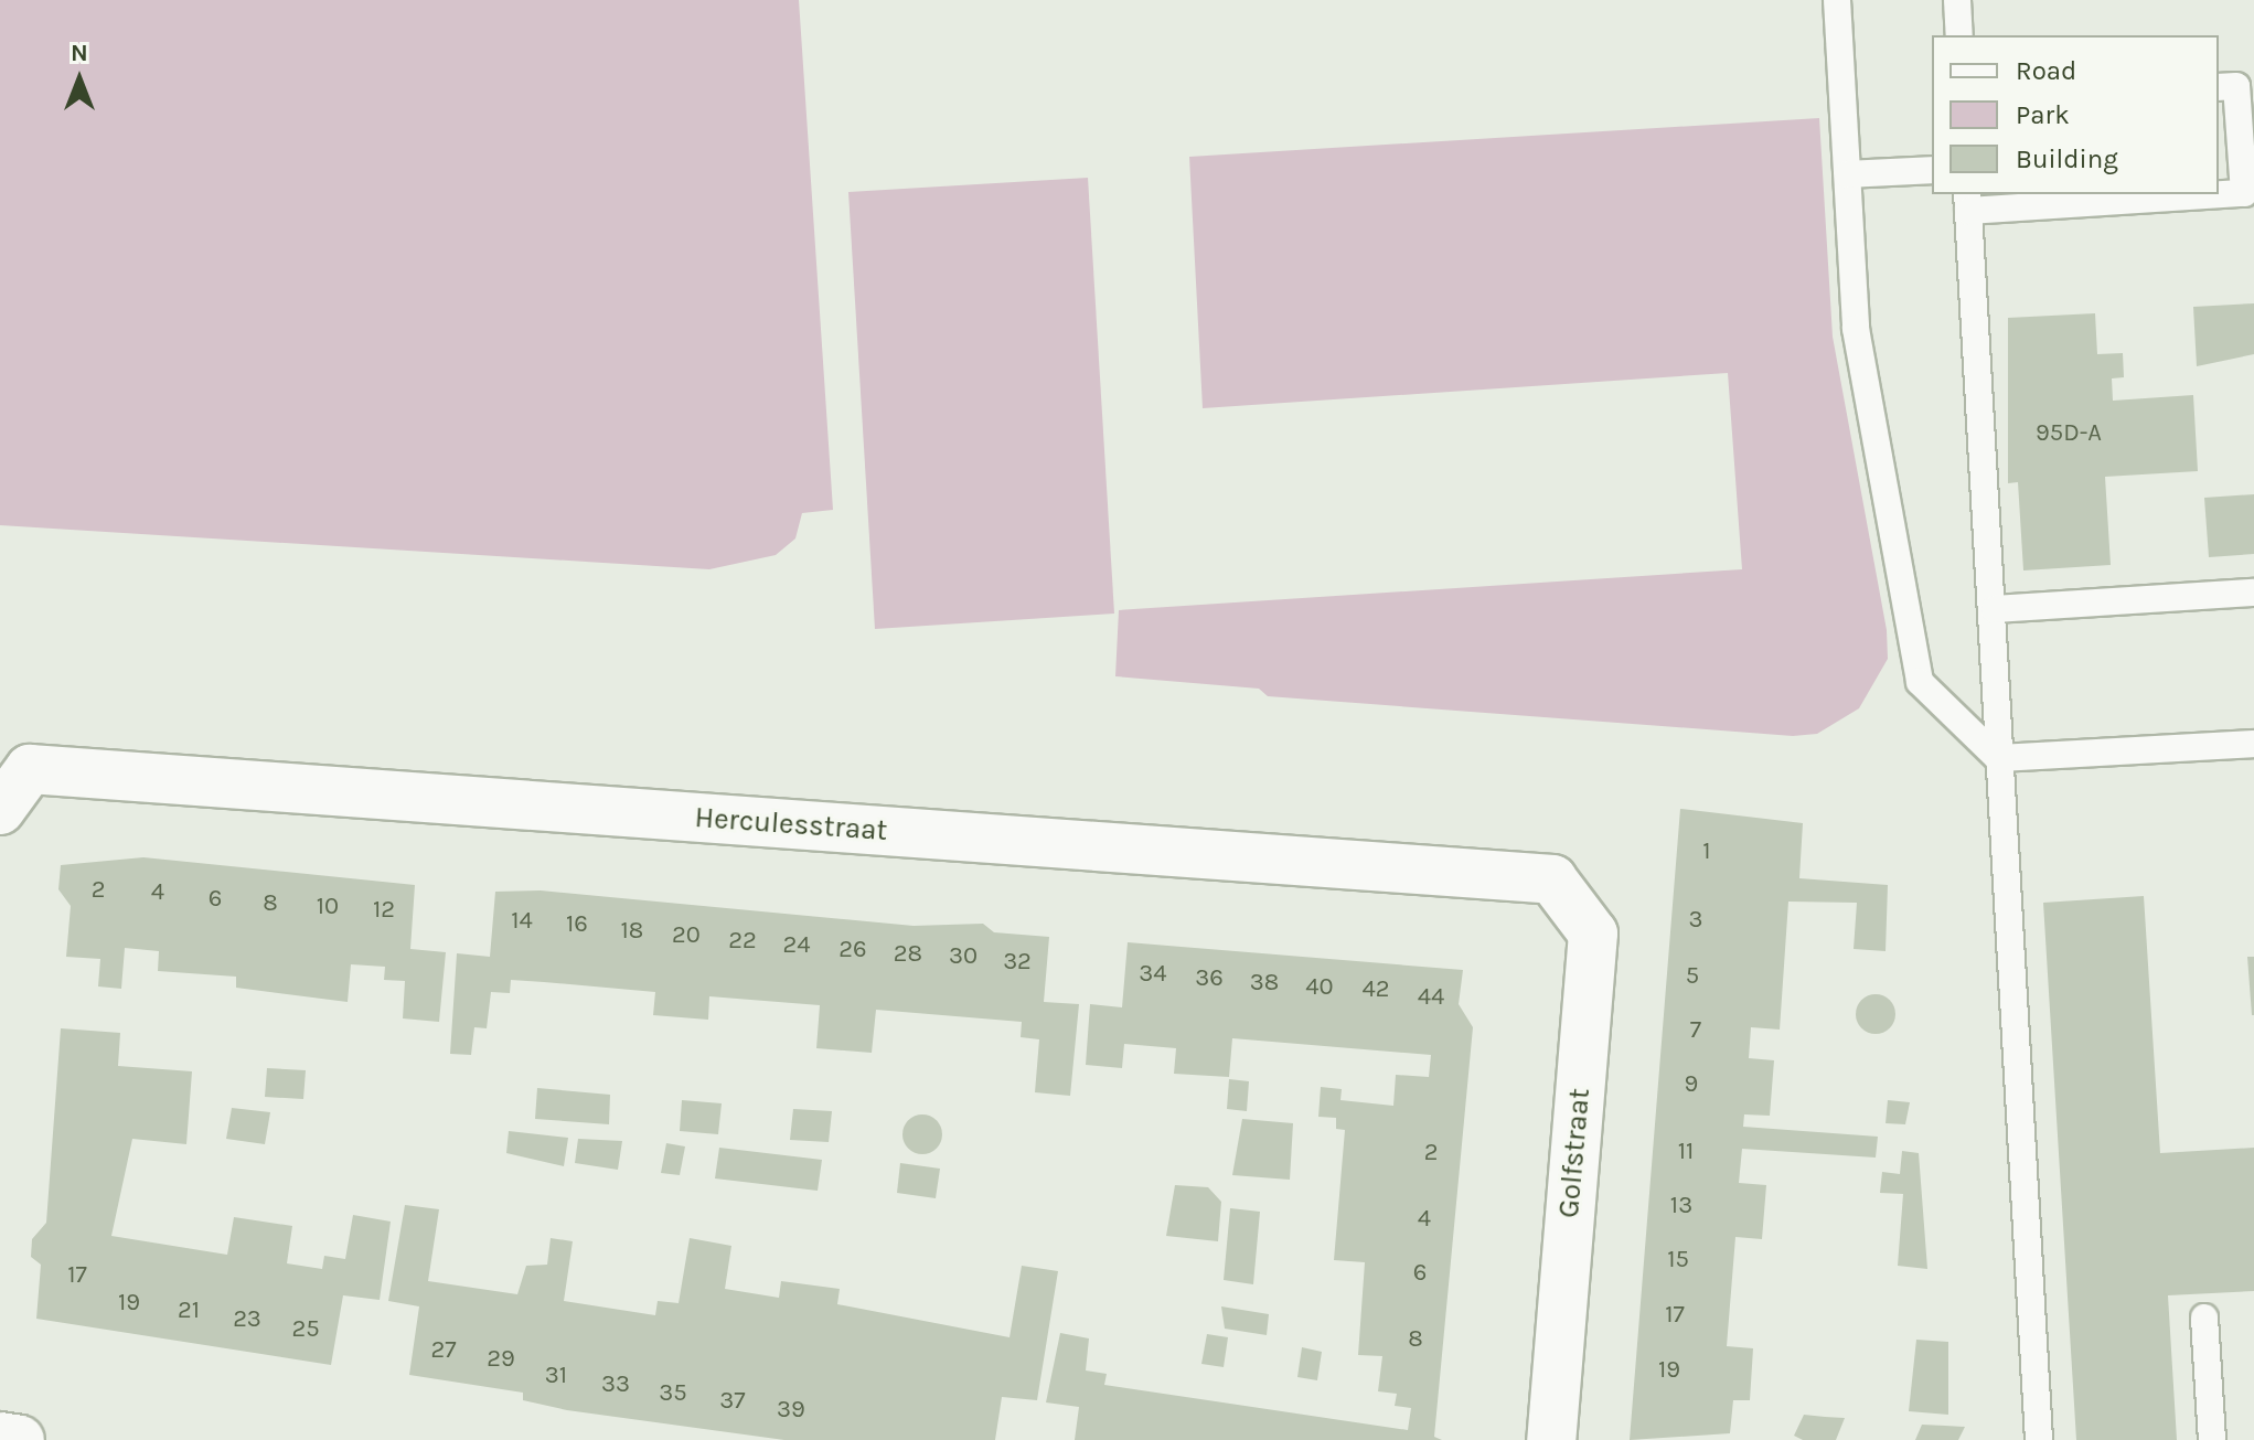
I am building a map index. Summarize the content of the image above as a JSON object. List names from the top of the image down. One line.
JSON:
{"streets":{"street":["Herculesstraat","Golfstraat"]},"crossings":[["Herculesstraat","Golfstraat"]],"house_numbers":["95D-A","1","2","4","6","8","10","12","3","14","16","18","20","22","24","26","28","30","32","34","5","36","38","40","42","44","7","9","11","2","13","4","15","6","17","19","21","17","23","25","8","27","29","19","31","33","35","37","39"],"legend":["Road","Park","Building"],"north":"top"}
